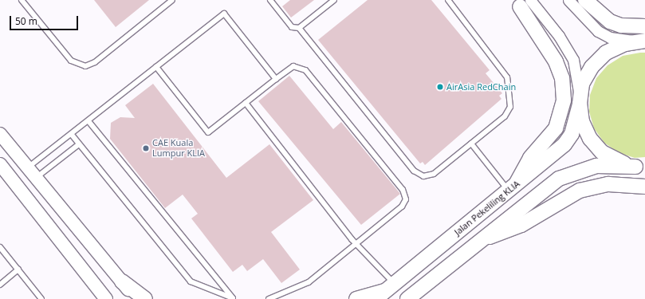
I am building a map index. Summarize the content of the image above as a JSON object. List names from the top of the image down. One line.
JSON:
{"streets":{"main road":["Jalan Pekeliling KLIA"]},"places":["AirAsia RedChain","CAE Kuala Lumpur KLIA"],"scale_bar":"50 m"}
